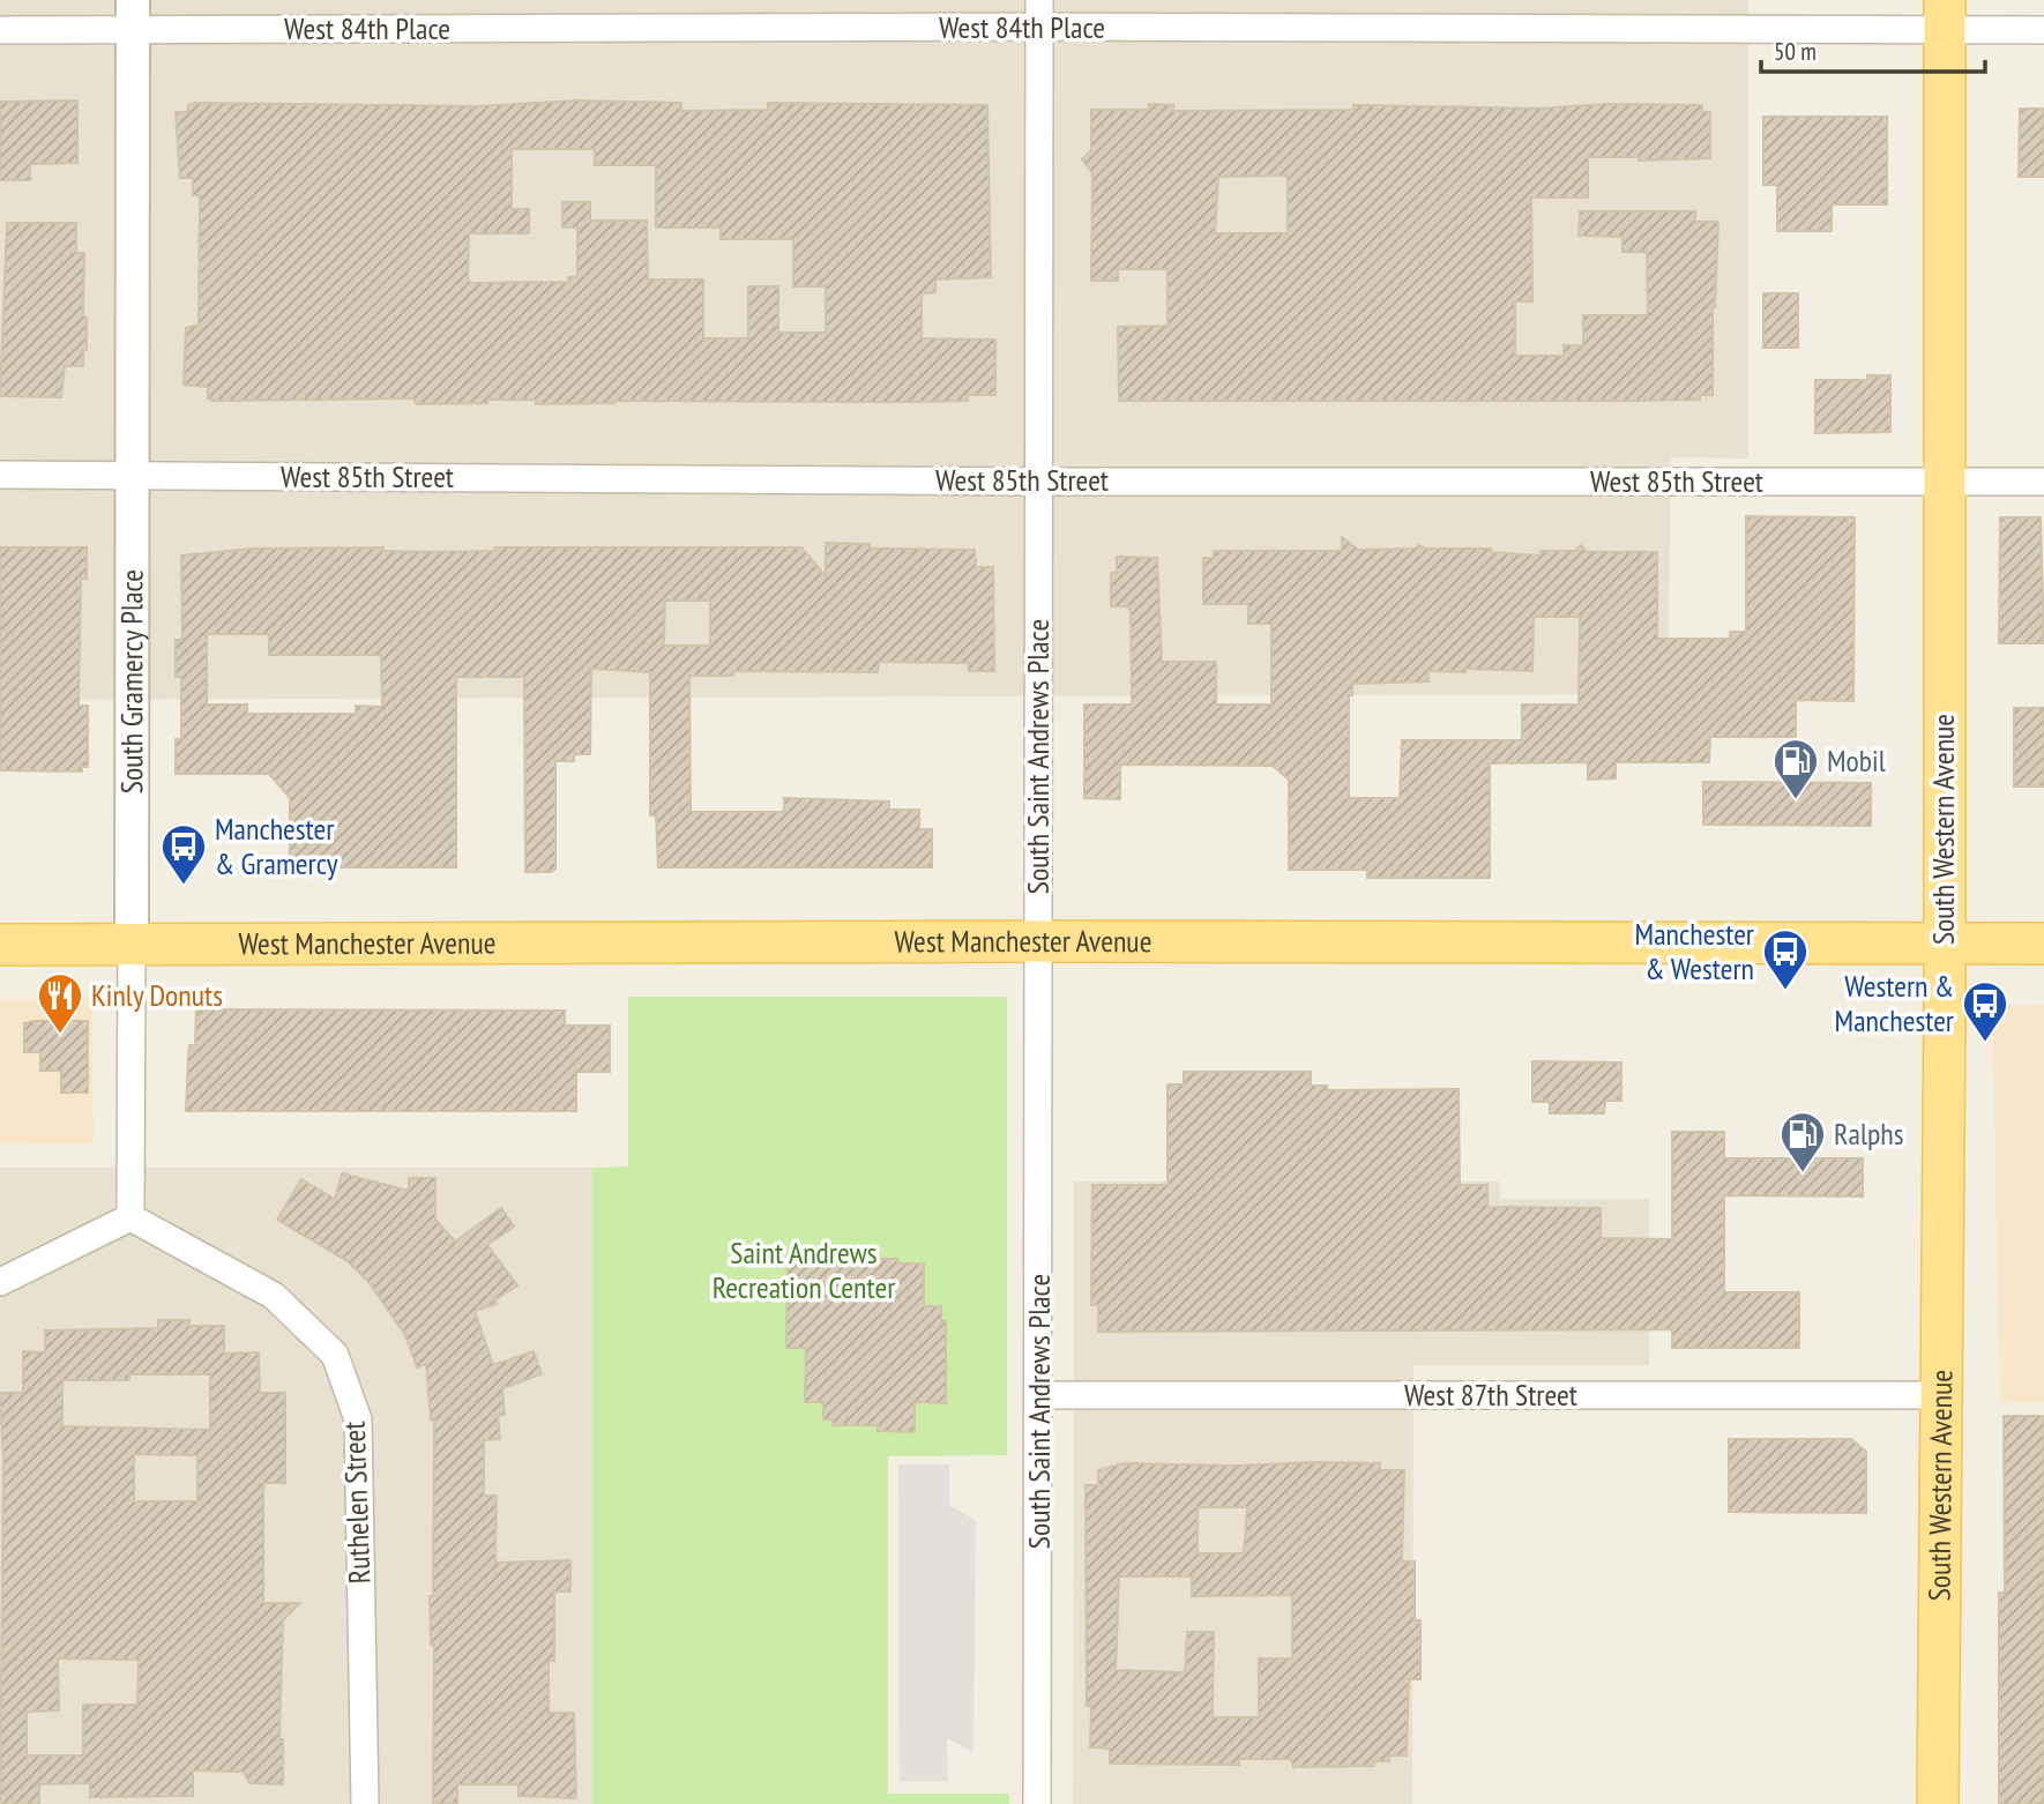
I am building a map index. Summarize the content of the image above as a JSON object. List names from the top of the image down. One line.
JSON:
{"streets":{"main road":["South Western Avenue","West Manchester Avenue"],"street":["West 84th Place","West 85th Street","South Gramercy Place","South Saint Andrews Place","West 87th Street","Ruthelen Street"]},"crossings":[["West 84th Place","South Gramercy Place"],["West 84th Place","South Saint Andrews Place"],["West 84th Place","South Western Avenue"],["West 85th Street","South Gramercy Place"],["West 85th Street","South Saint Andrews Place"],["West 85th Street","South Western Avenue"],["South Gramercy Place","West Manchester Avenue"],["South Gramercy Place","Ruthelen Street"],["South Saint Andrews Place","West Manchester Avenue"],["South Saint Andrews Place","West 87th Street"],["South Western Avenue","West Manchester Avenue"],["South Western Avenue","West 87th Street"]],"parks":["Saint Andrews Recreation Center"],"places":{"fuel station":["Mobil","Ralphs"],"bus stop":["Manchester & Gramercy","Manchester & Western","Western & Manchester"],"restaurant":["Kinly Donuts"]},"scale_bar":"50 m"}
